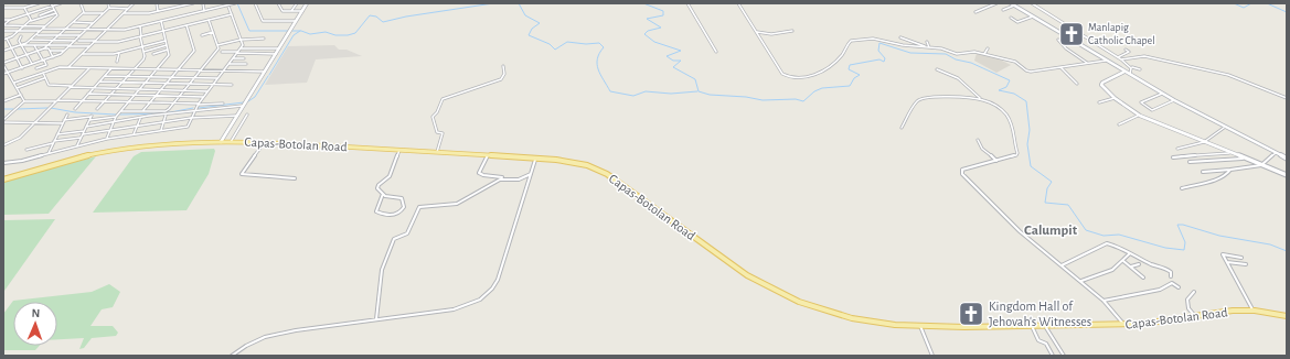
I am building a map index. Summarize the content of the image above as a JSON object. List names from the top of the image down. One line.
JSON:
{"streets":{"main road":["Capas-Botolan Road"]},"districts":["Calumpit"],"places":{"church":["Manlapig Catholic Chapel","Kingdom Hall of Jehovah's Witnesses"]},"north":"top"}
